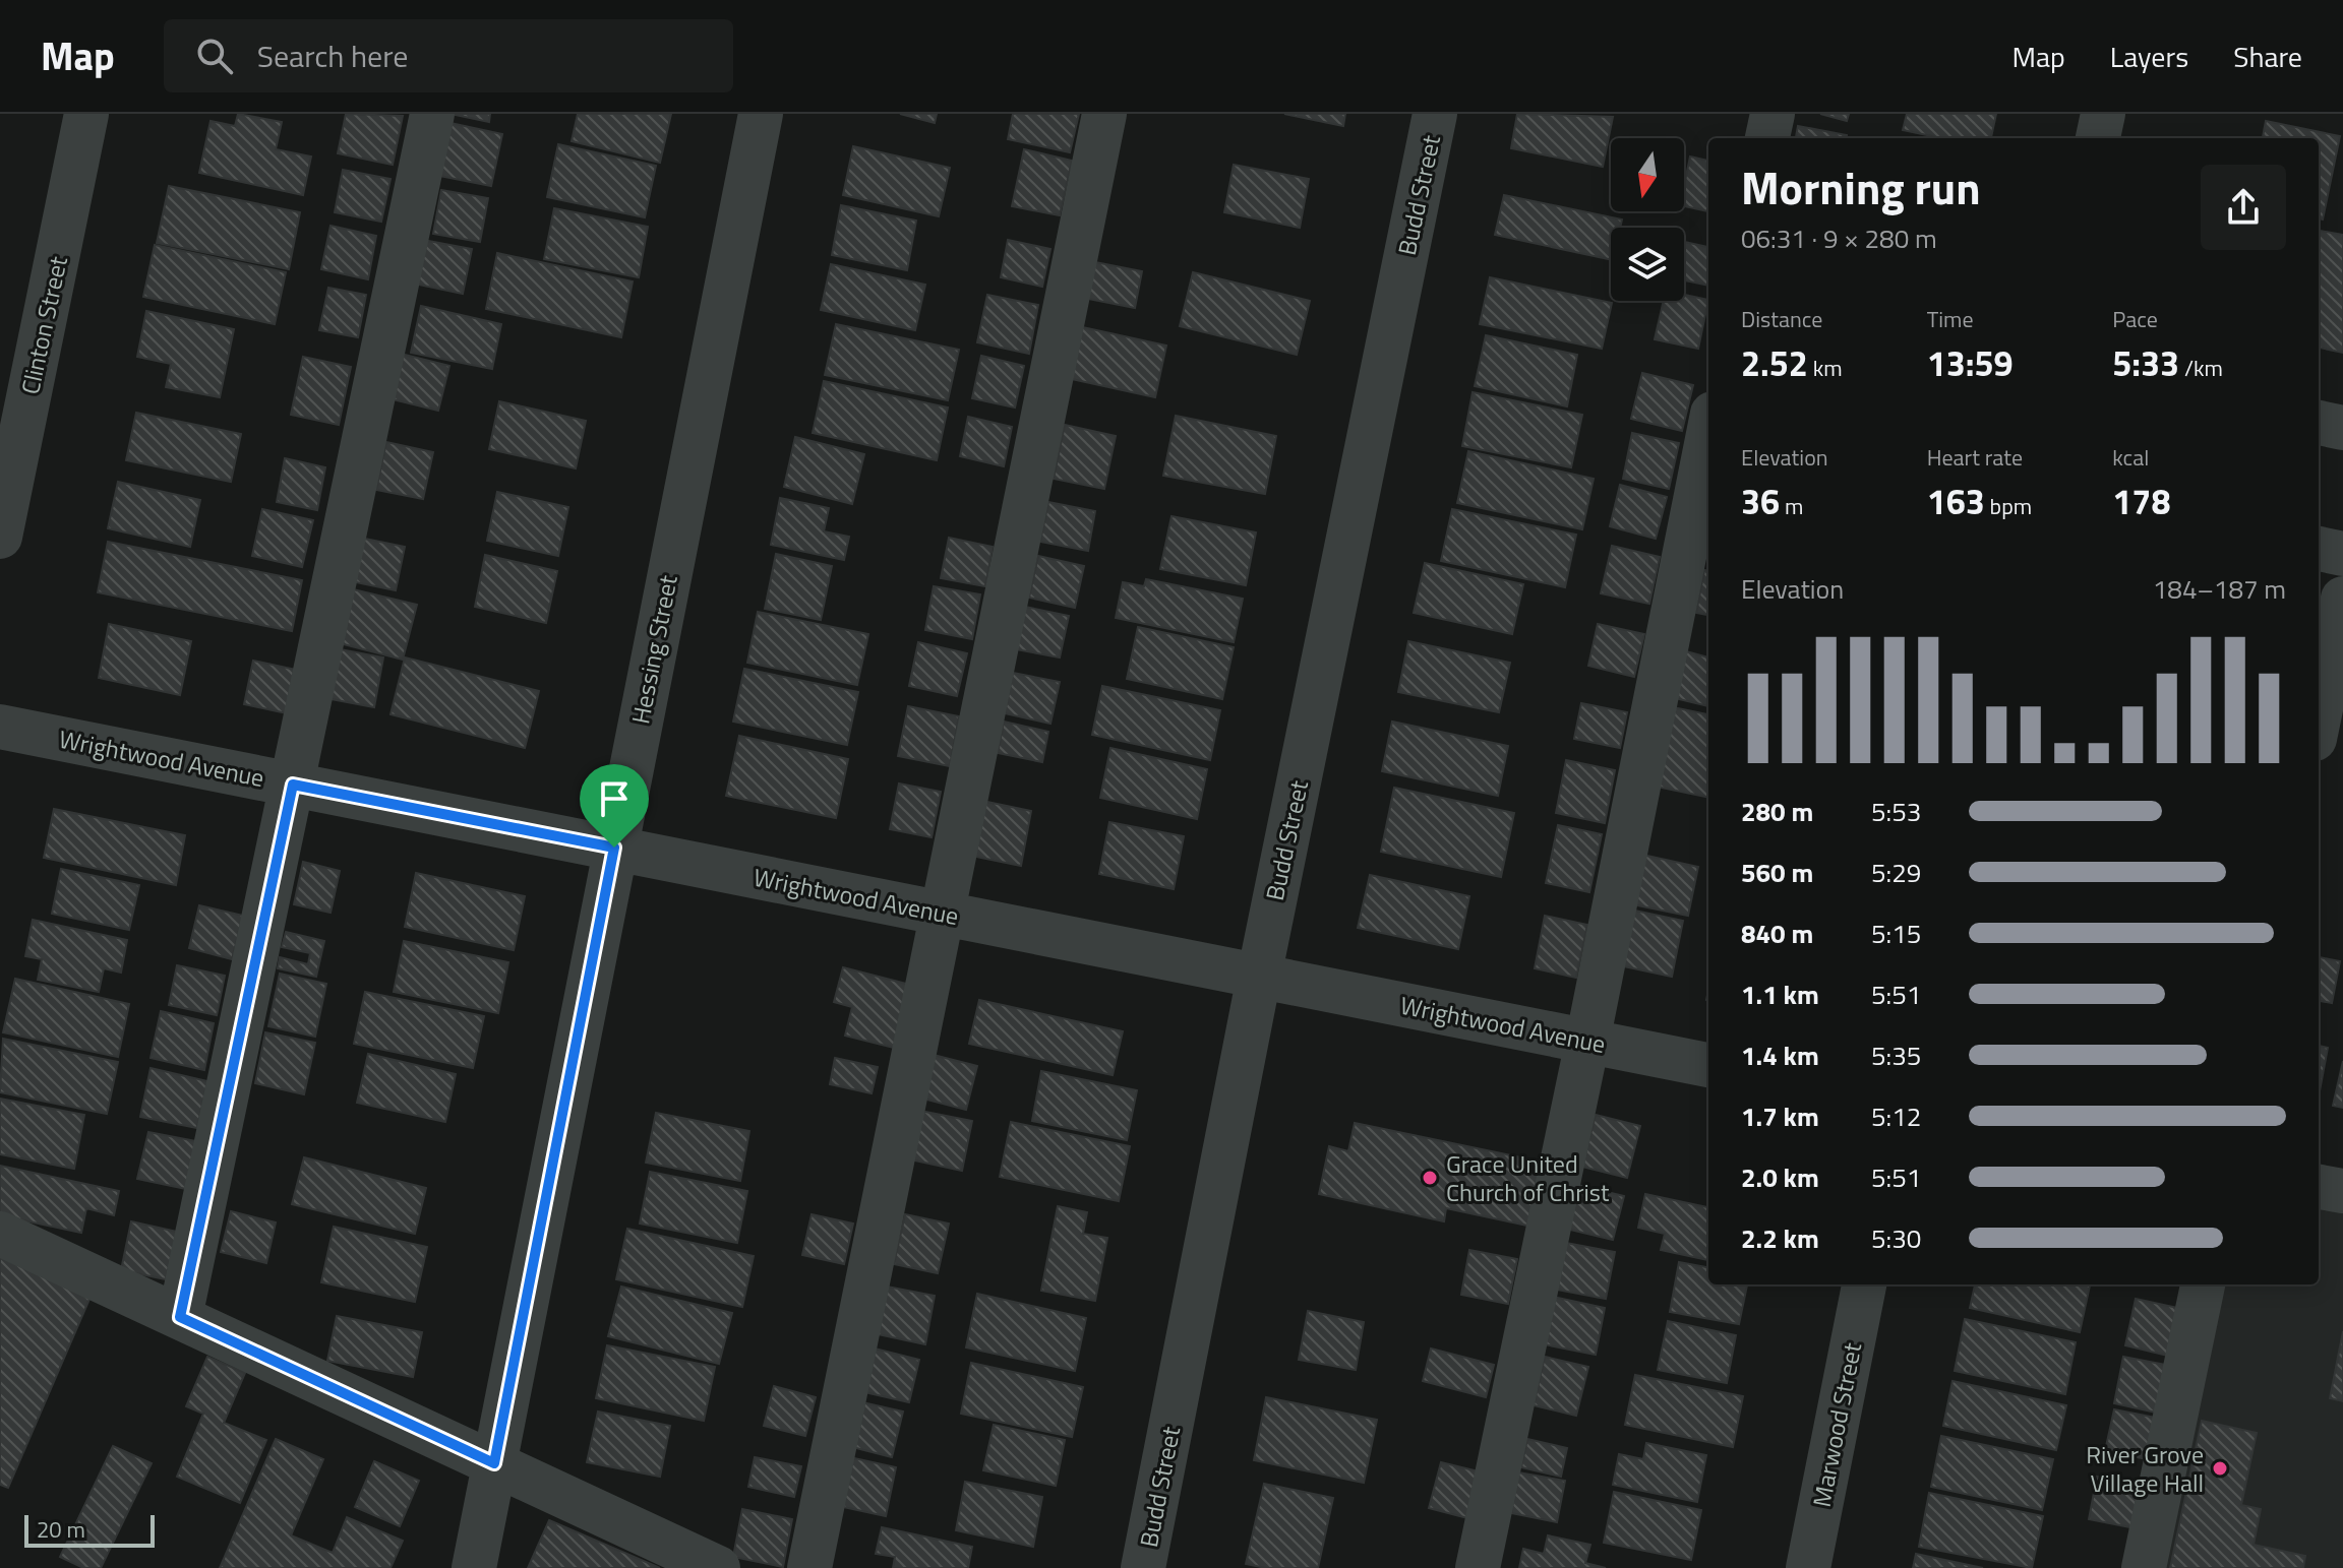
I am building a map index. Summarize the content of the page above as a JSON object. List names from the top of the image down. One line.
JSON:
{"streets":{"street":["Budd Street","Clinton Street","Hessing Street","Wrightwood Avenue","Marwood Street"]},"crossings":[["Budd Street","Wrightwood Avenue"],["Hessing Street","Wrightwood Avenue"]],"places":["Grace United Church of Christ","River Grove Village Hall"],"scale_bar":"20 m","north":"bottom","page":{"header":"Map","search":"Search here","nav":["Map","Layers","Share"],"heading":["Morning run","06:31 · 9 × 280 m"],"stats":[["Distance","2.52 km"],["Time","13:59"],["Pace","5:33 /km"],["Elevation","36 m"],["Heart rate","163 bpm"],["kcal","178"]],"chart":["Elevation","184–187 m"],"list":[{"name":"280 m","note":"5:53"},{"name":"560 m","note":"5:29"},{"name":"840 m","note":"5:15"},{"name":"1.1 km","note":"5:51"},{"name":"1.4 km","note":"5:35"},{"name":"1.7 km","note":"5:12"},{"name":"2.0 km","note":"5:51"},{"name":"2.2 km","note":"5:30"}],"scale":"20 m"}}
